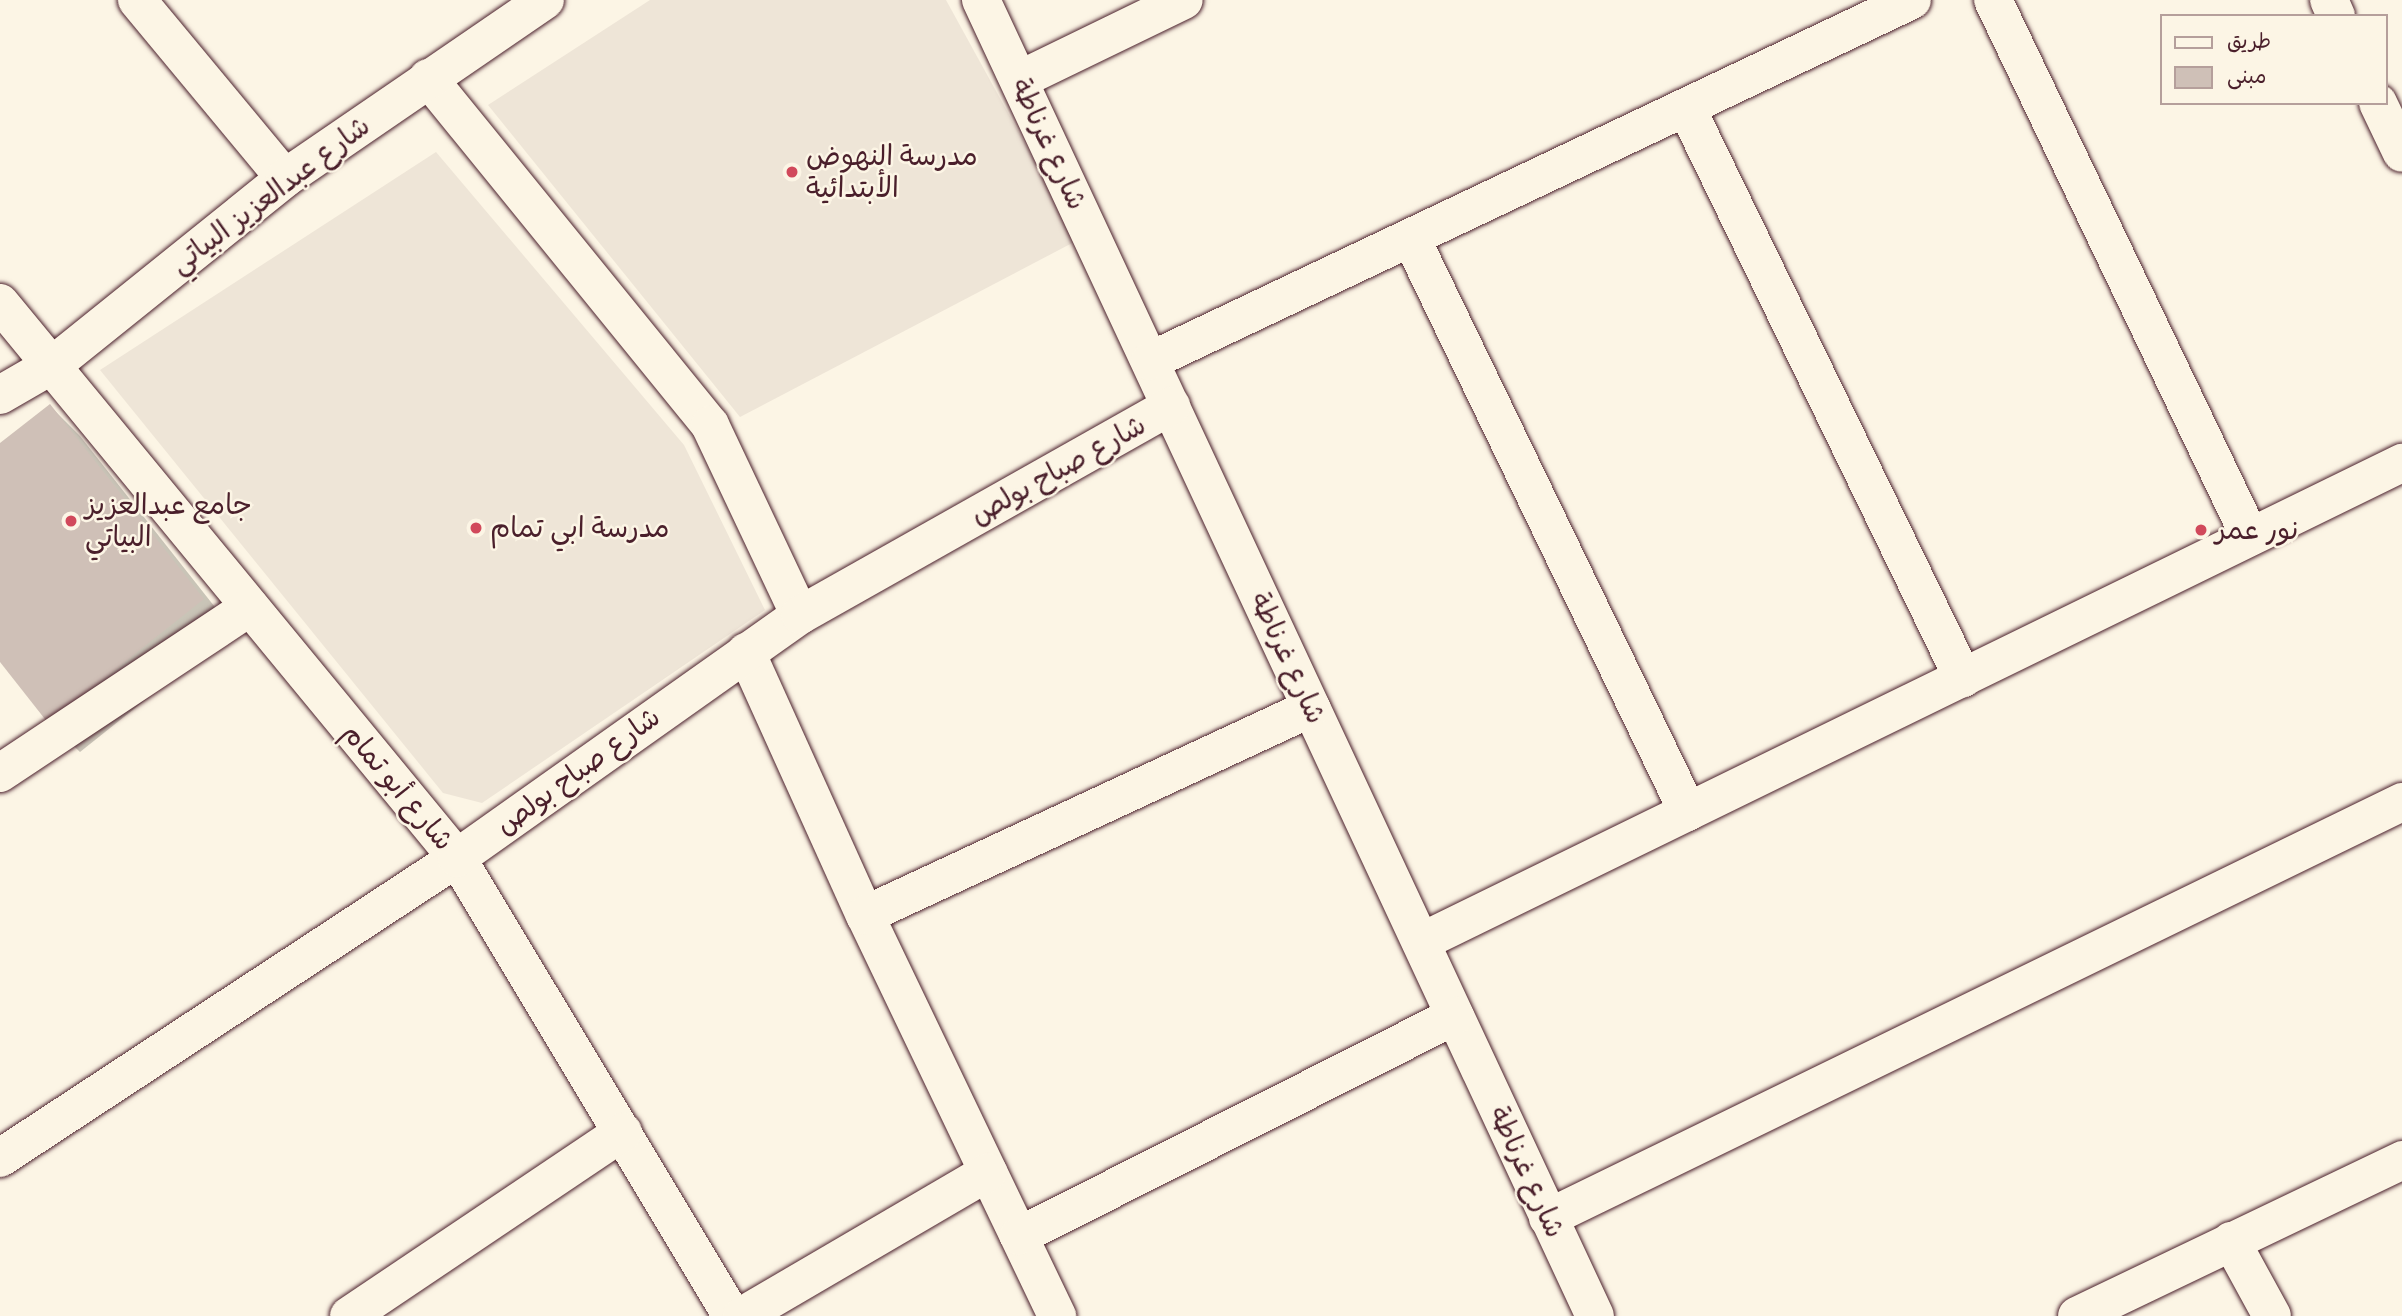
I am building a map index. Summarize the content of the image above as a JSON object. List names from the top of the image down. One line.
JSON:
{"streets":{"street":["شارع غرناطة","شارع عبدالعزيز البياتي","شارع صباح بولص","شارع أبو تمام"]},"crossings":[["شارع غرناطة","شارع صباح بولص"],["شارع عبدالعزيز البياتي","شارع أبو تمام"],["شارع صباح بولص","شارع أبو تمام"]],"places":["مدرسة النهوض الأبتدائية","جامع عبدالعزيز البياتي","مدرسة ابي تمام","نور عمر"],"legend":["طريق","مبنى"]}
